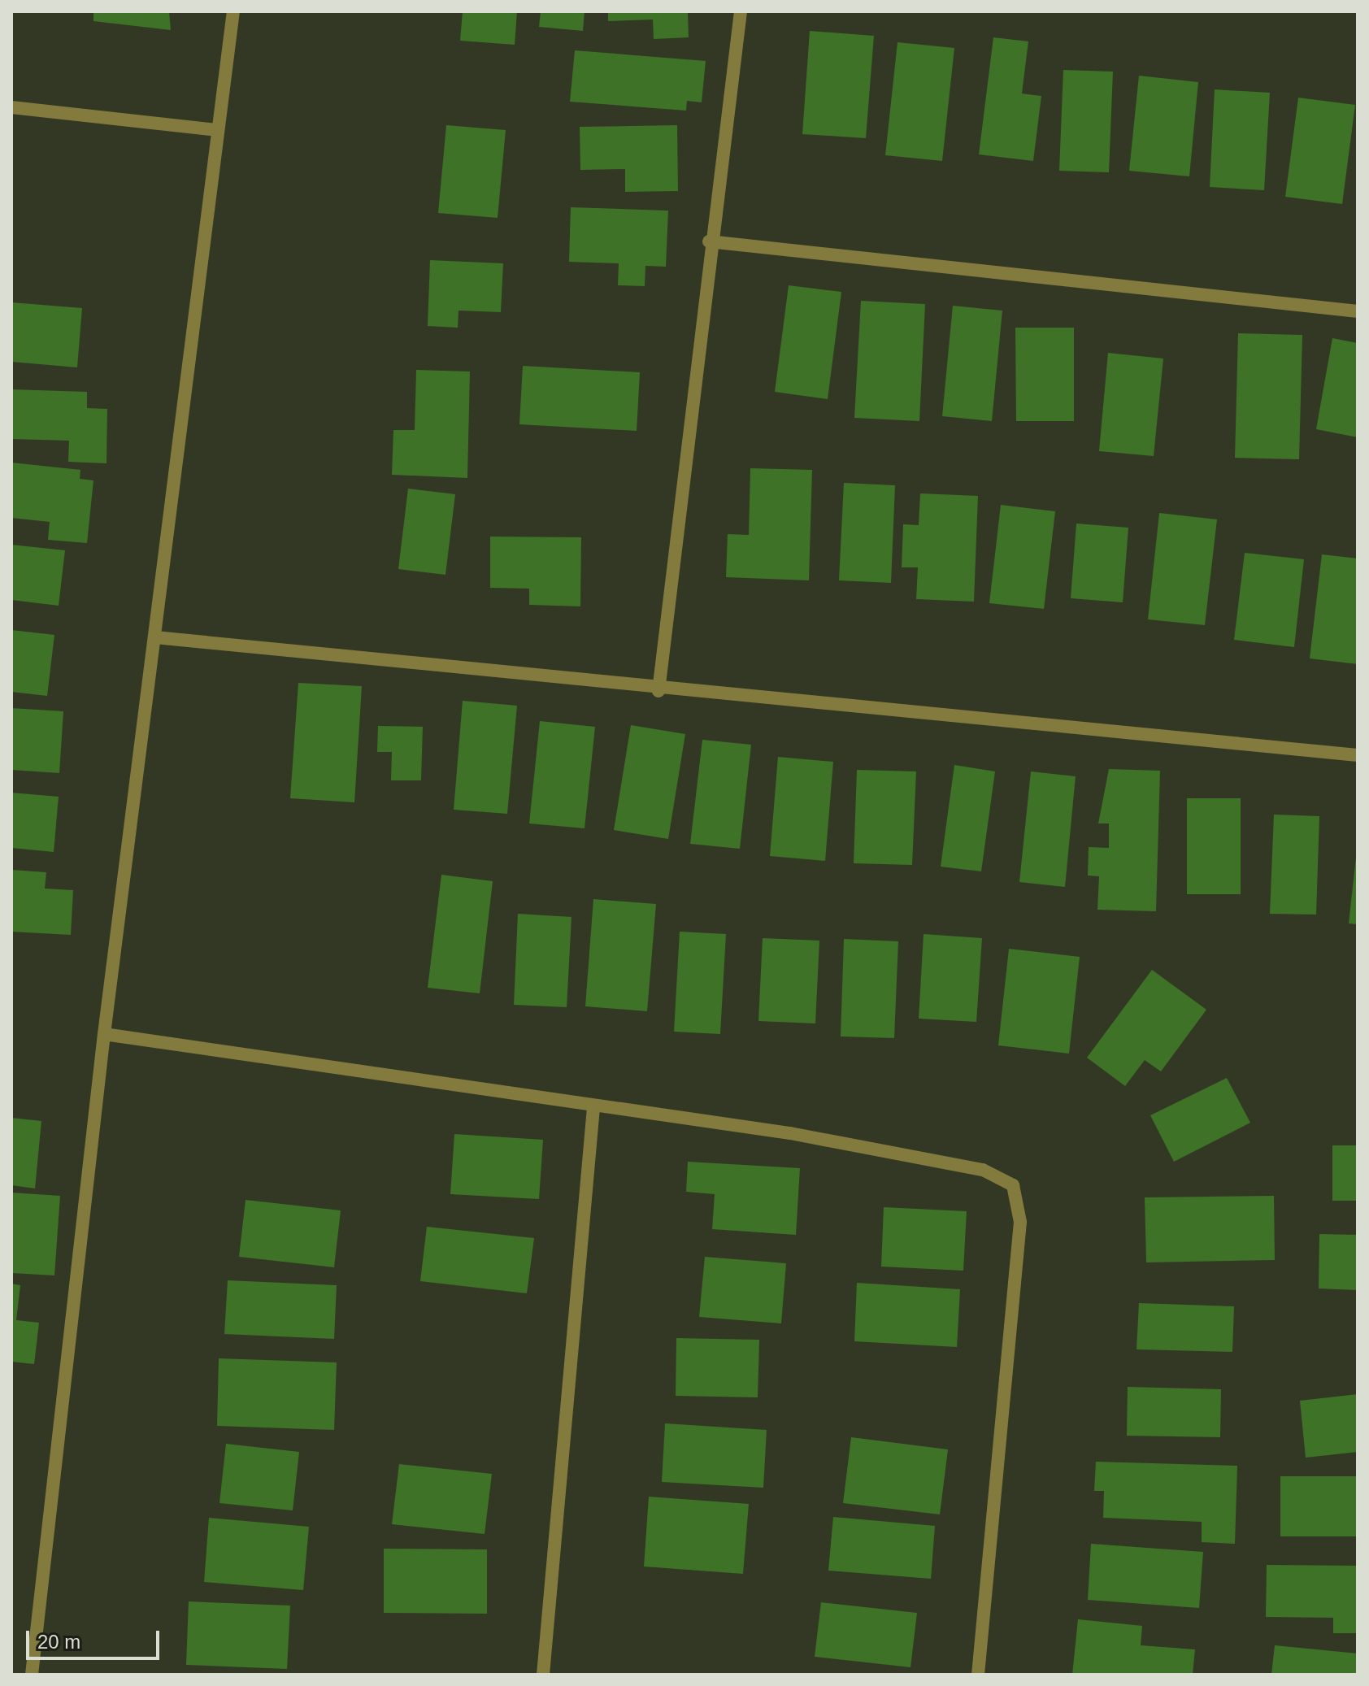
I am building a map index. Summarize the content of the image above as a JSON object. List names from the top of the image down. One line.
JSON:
{"scale_bar":"20 m"}
